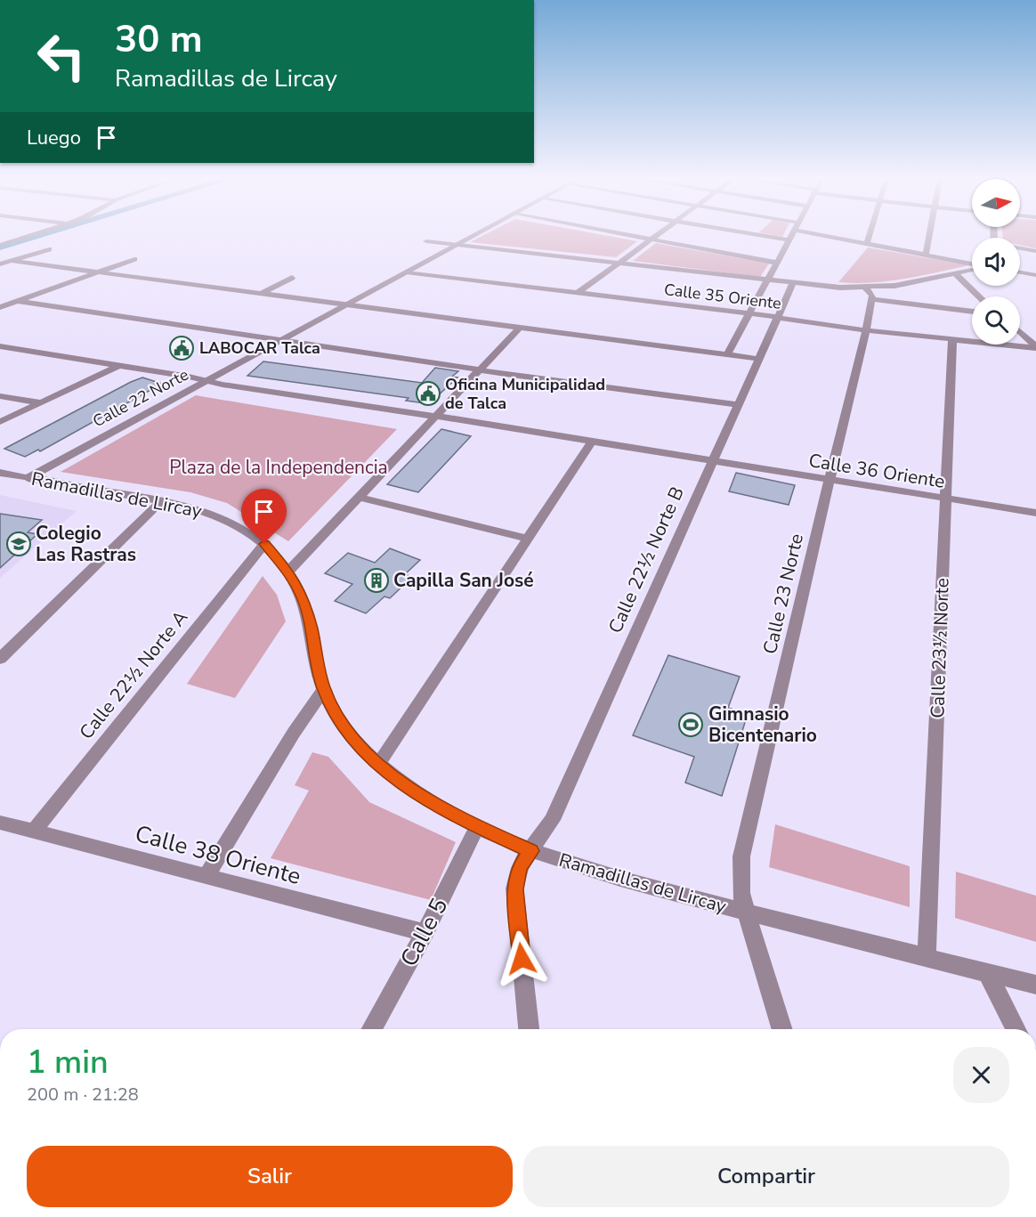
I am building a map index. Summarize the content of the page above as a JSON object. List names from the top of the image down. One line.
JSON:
{"streets":{"street":["Calle 35 Oriente","Calle 22 Norte","Calle 36 Oriente","Ramadillas de Lircay","Calle 22½ Norte B","Calle 23 Norte","Calle 23½ Norte","Calle 22½ Norte A","Calle 38 Oriente","Calle 5"]},"crossings":[["Calle 35 Oriente","Calle 22 Norte"],["Calle 35 Oriente","Calle 22½ Norte B"],["Calle 35 Oriente","Calle 23 Norte"],["Calle 35 Oriente","Calle 23½ Norte"],["Calle 22 Norte","Calle 36 Oriente"],["Calle 22 Norte","Ramadillas de Lircay"],["Calle 36 Oriente","Calle 22½ Norte B"],["Calle 36 Oriente","Calle 23 Norte"],["Calle 36 Oriente","Calle 23½ Norte"],["Ramadillas de Lircay","Calle 22½ Norte B"],["Ramadillas de Lircay","Calle 23 Norte"],["Ramadillas de Lircay","Calle 23½ Norte"],["Ramadillas de Lircay","Calle 22½ Norte A"],["Ramadillas de Lircay","Calle 5"],["Calle 22½ Norte A","Calle 38 Oriente"],["Calle 38 Oriente","Calle 5"]],"parks":["Plaza de la Independencia"],"places":{"public building":["LABOCAR Talca","Oficina Municipalidad de Talca"],"school or university":["Colegio Las Rastras"],"building":["Capilla San José"],"sports":["Gimnasio Bicentenario"]},"north":"right","page":{"turn":["30 m","Ramadillas de Lircay"],"then":"Luego","heading":["1 min","200 m · 21:28"],"buttons":["Salir","Compartir"]}}
